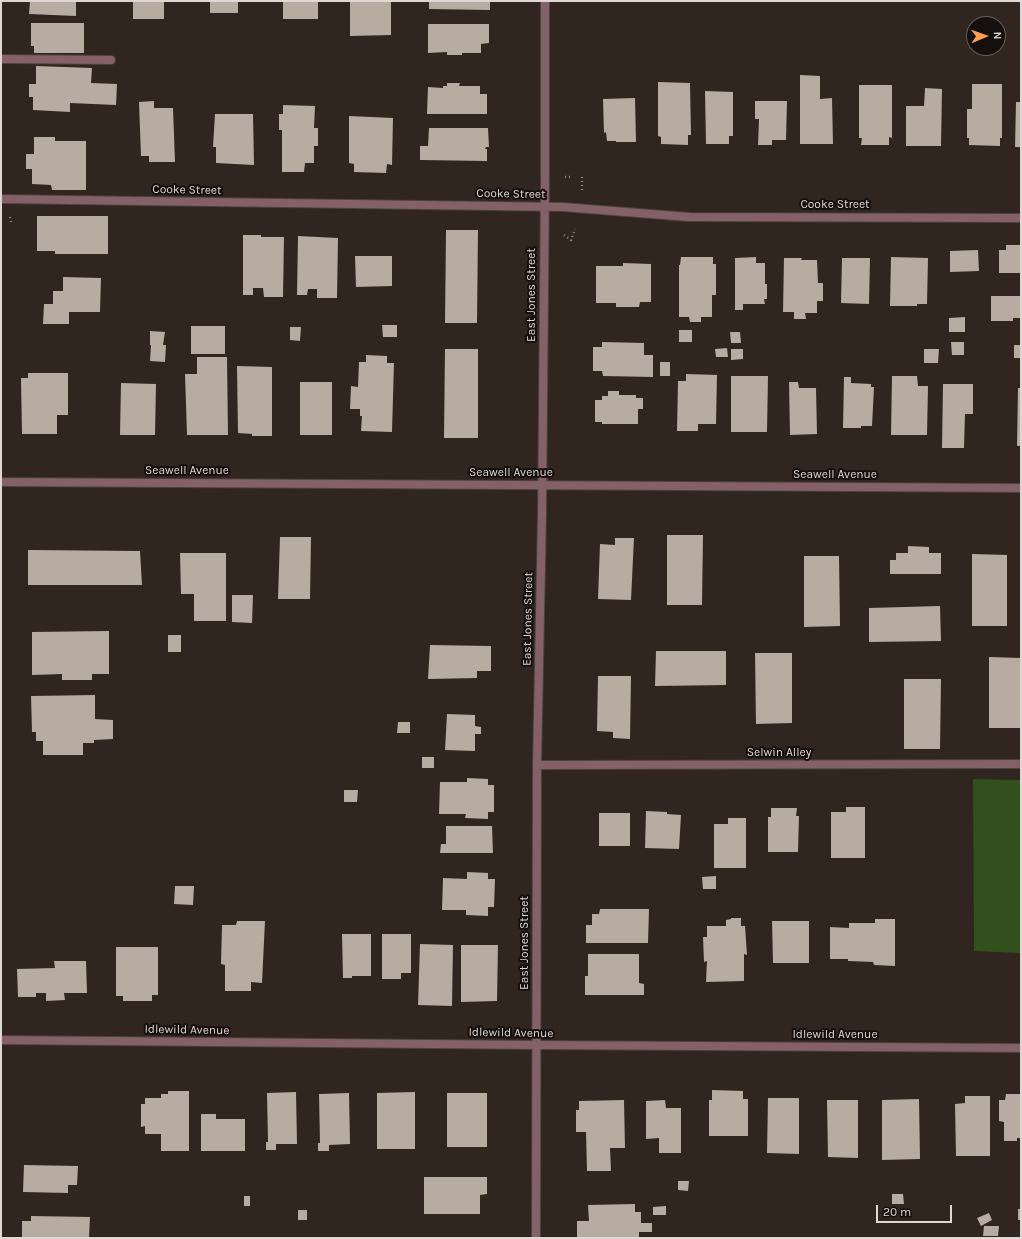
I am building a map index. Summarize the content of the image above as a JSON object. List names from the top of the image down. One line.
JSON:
{"streets":{"street":["Cooke Street","East Jones Street","Seawell Avenue","Selwin Alley","Idlewild Avenue"]},"crossings":[["Cooke Street","East Jones Street"],["East Jones Street","Seawell Avenue"],["East Jones Street","Selwin Alley"],["East Jones Street","Idlewild Avenue"]],"scale_bar":"20 m","north":"right"}
